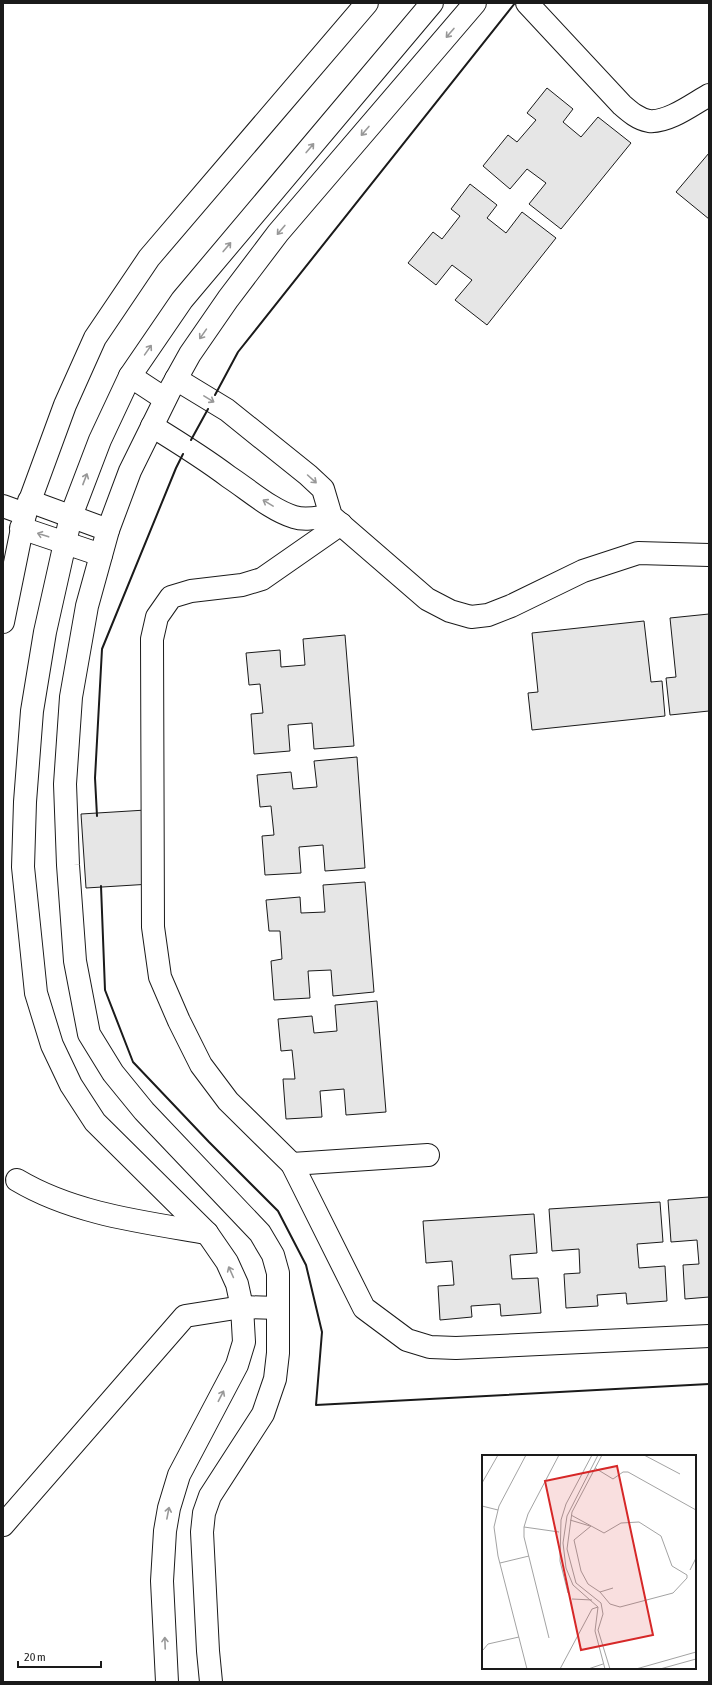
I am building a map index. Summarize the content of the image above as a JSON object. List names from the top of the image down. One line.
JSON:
{"scale_bar":"20 m"}
